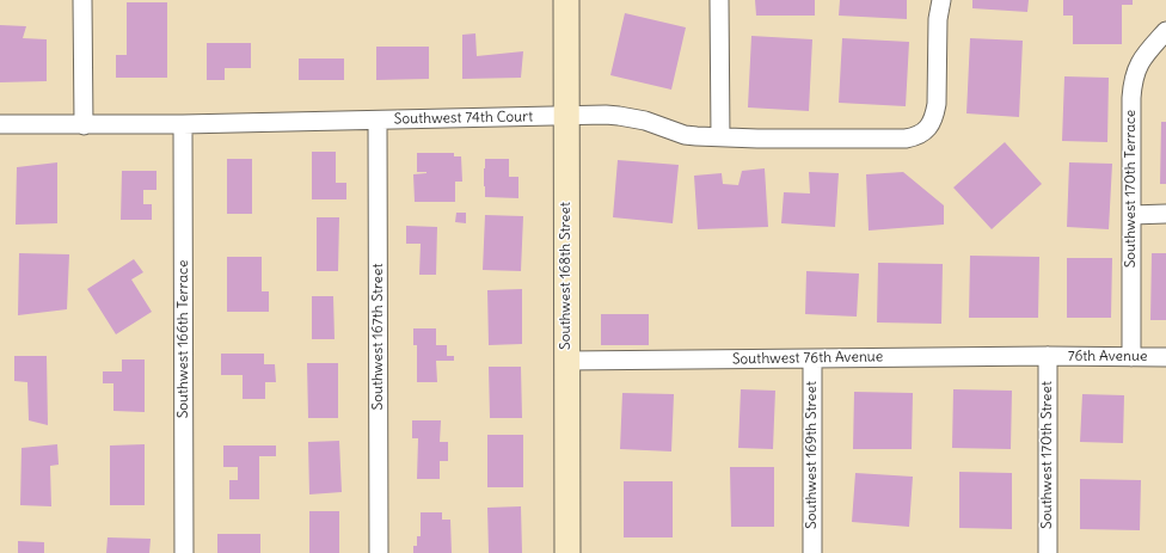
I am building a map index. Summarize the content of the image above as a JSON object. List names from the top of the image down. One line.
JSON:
{"streets":{"street":["Southwest 74th Court","Southwest 170th Terrace","Southwest 168th Street","Southwest 167th Street","Southwest 166th Terrace","76th Avenue","Southwest 76th Avenue","Southwest 169th Street","Southwest 170th Street"]},"crossings":[["Southwest 74th Court","Southwest 168th Street"],["Southwest 74th Court","Southwest 167th Street"],["Southwest 74th Court","Southwest 166th Terrace"],["Southwest 170th Terrace","76th Avenue"],["Southwest 168th Street","Southwest 76th Avenue"],["76th Avenue","Southwest 76th Avenue"],["76th Avenue","Southwest 170th Street"],["Southwest 76th Avenue","Southwest 169th Street"],["Southwest 76th Avenue","Southwest 170th Street"]]}
